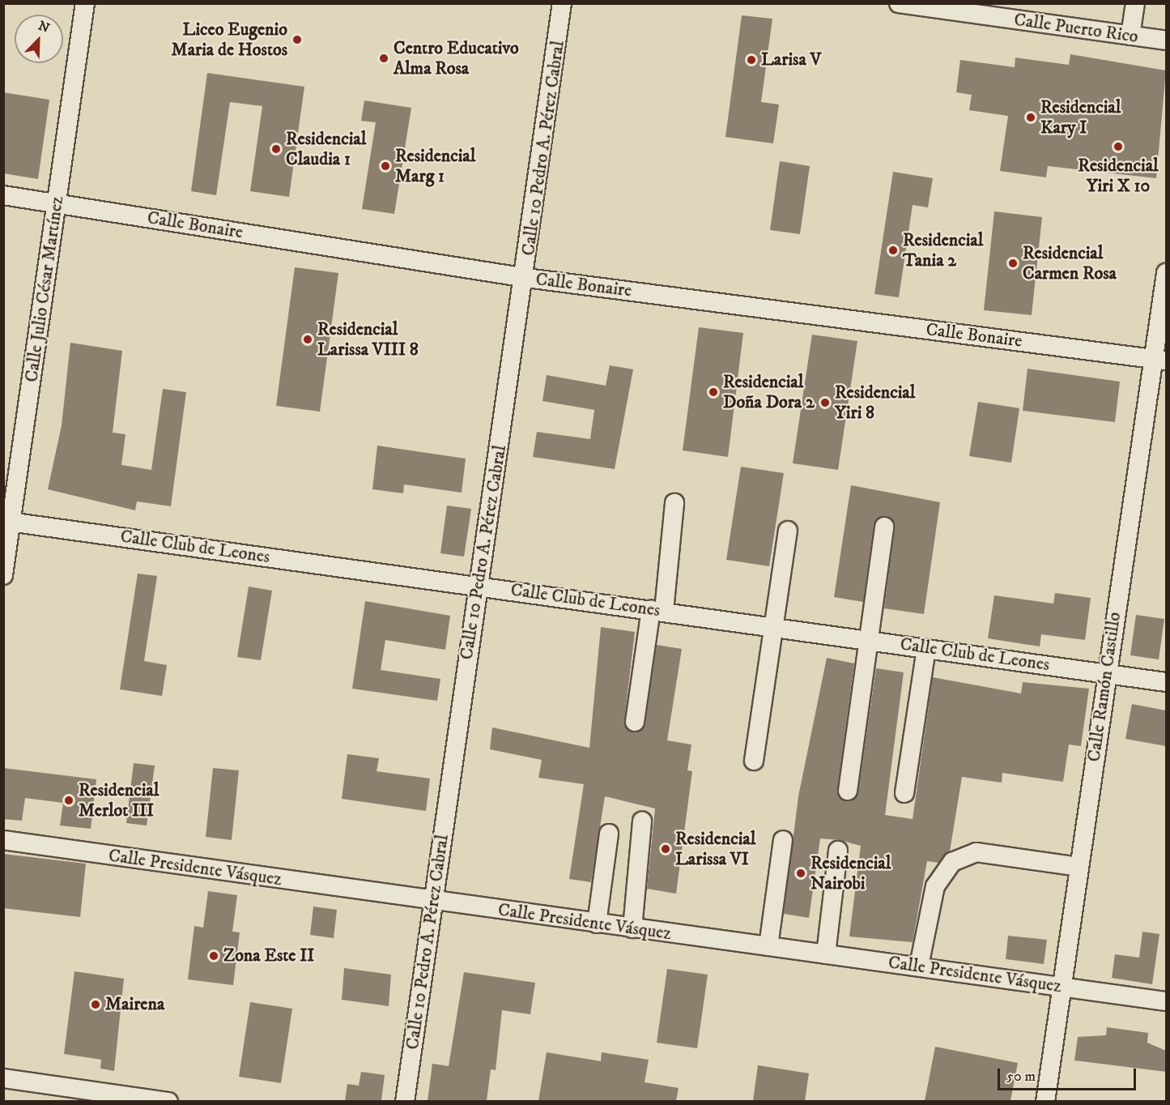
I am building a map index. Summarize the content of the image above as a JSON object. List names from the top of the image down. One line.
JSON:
{"streets":{"street":["Calle Puerto Rico","Calle 10 Pedro A. Pérez Cabral","Calle Bonaire","Calle Julio César Martínez","Calle Club de Leones","Calle Ramón Castillo","Calle Presidente Vásquez"]},"crossings":[["Calle 10 Pedro A. Pérez Cabral","Calle Bonaire"],["Calle 10 Pedro A. Pérez Cabral","Calle Club de Leones"],["Calle 10 Pedro A. Pérez Cabral","Calle Presidente Vásquez"],["Calle Bonaire","Calle Julio César Martínez"],["Calle Bonaire","Calle Ramón Castillo"],["Calle Julio César Martínez","Calle Club de Leones"],["Calle Club de Leones","Calle Ramón Castillo"],["Calle Ramón Castillo","Calle Presidente Vásquez"]],"places":["Liceo Eugenio Maria de Hostos","Centro Educativo Alma Rosa","Larisa V","Residencial Kary I","Residencial Yiri X 10","Residencial Claudia 1","Residencial Marg 1","Residencial Tania 2","Residencial Carmen Rosa","Residencial Larissa VIII 8","Residencial Doña Dora 2","Residencial Yiri 8","Residencial Merlot III","Residencial Larissa VI","Residencial Nairobi","Zona Este II","Mairena"],"scale_bar":"50 m","north":"top right"}
